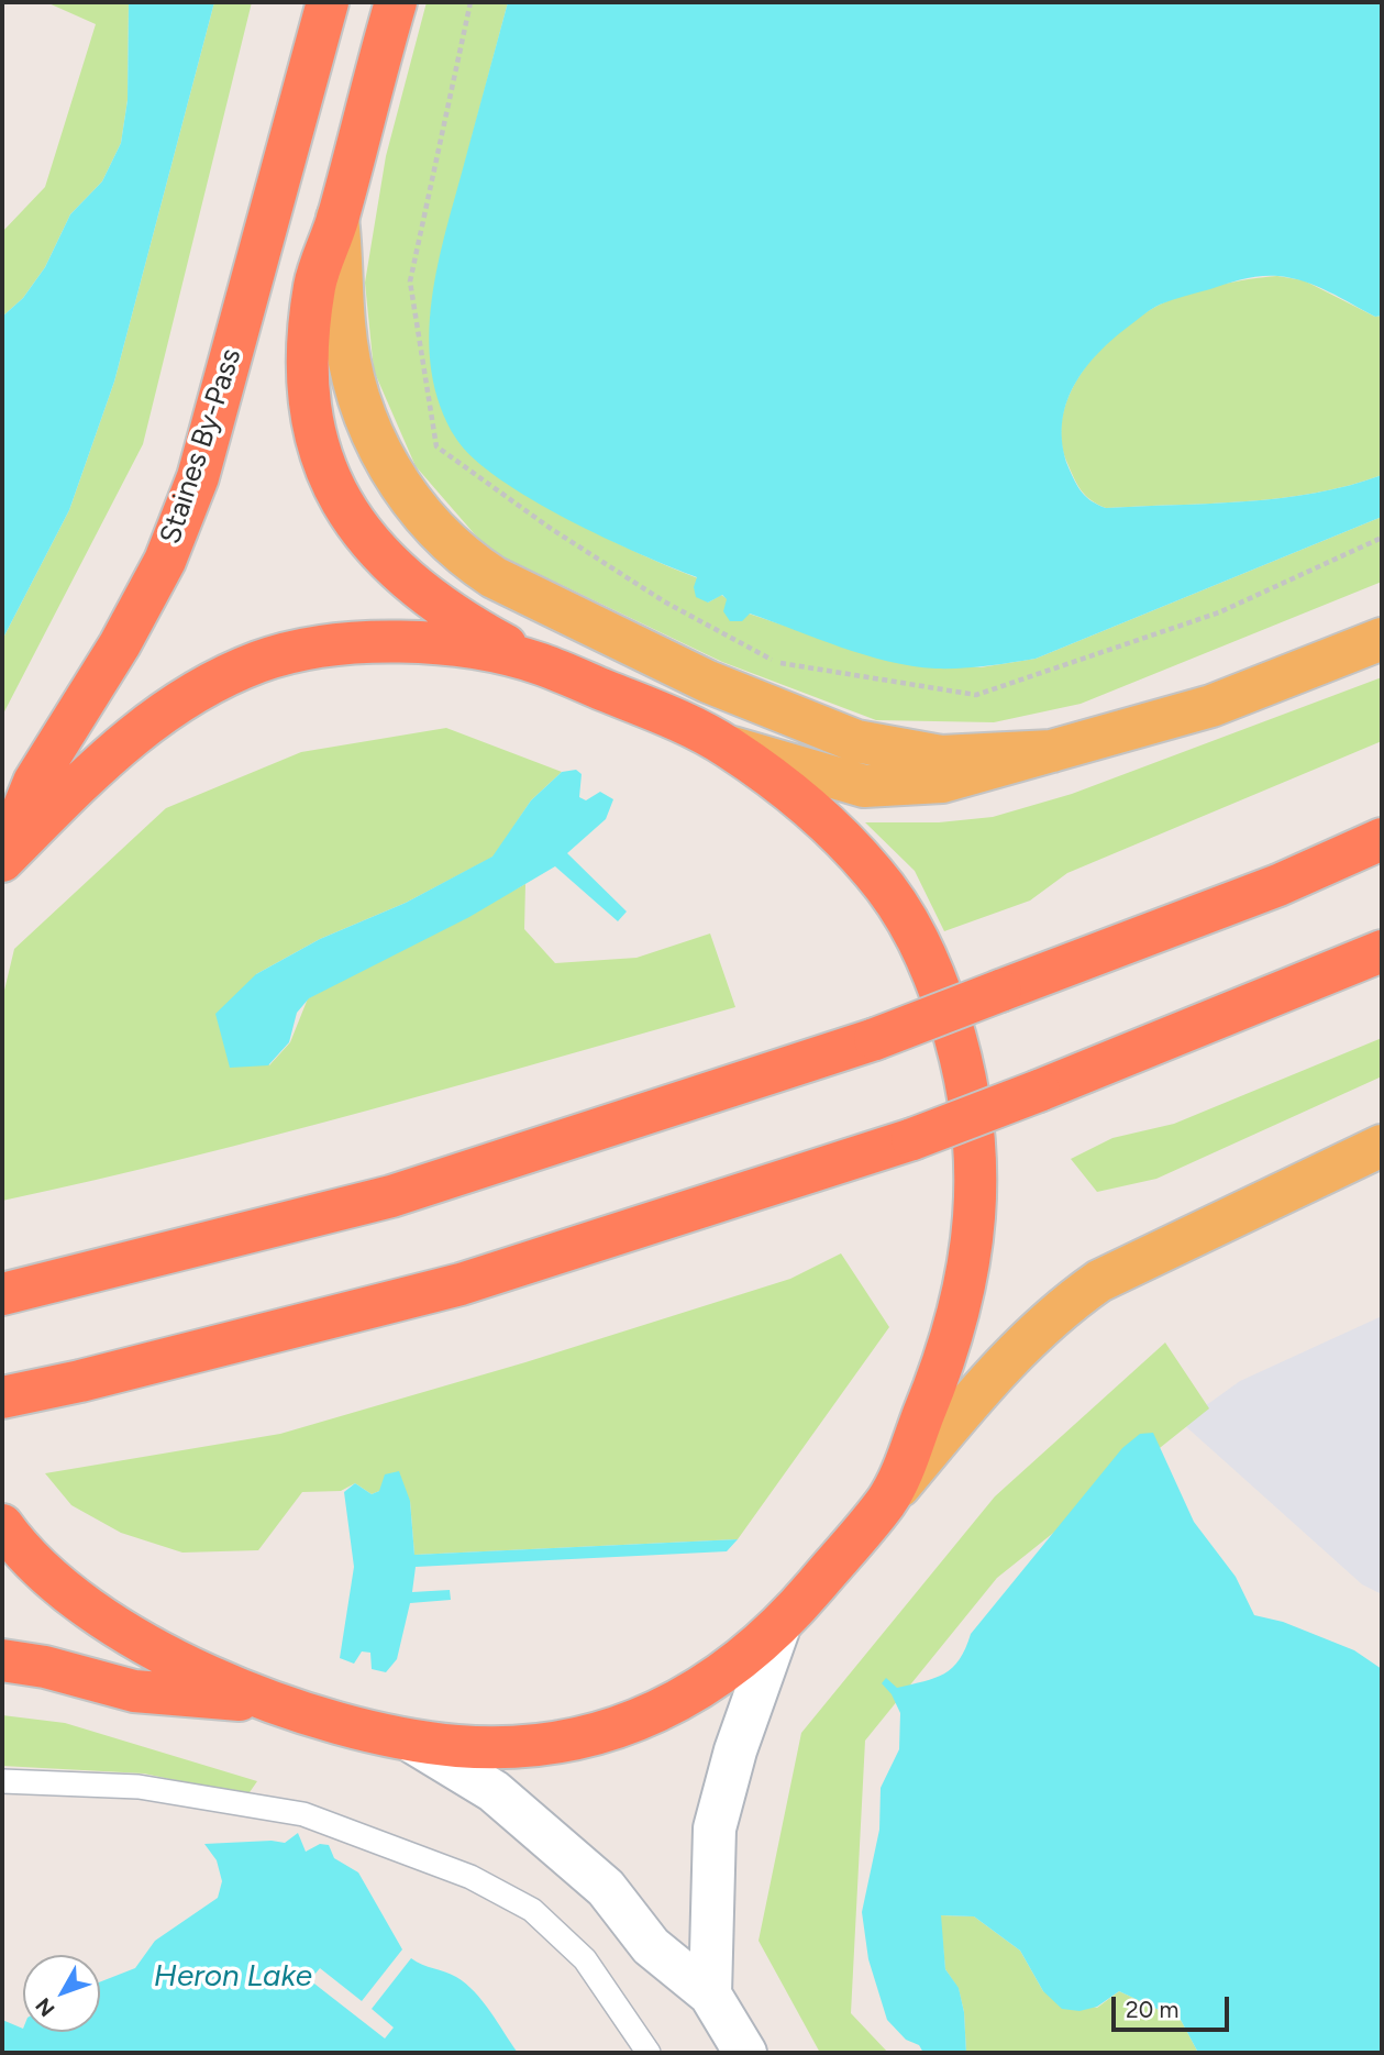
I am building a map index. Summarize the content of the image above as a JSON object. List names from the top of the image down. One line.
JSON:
{"streets":{"highway":["Staines By-Pass"]},"water":["Heron Lake"],"scale_bar":"20 m","north":"bottom left"}
